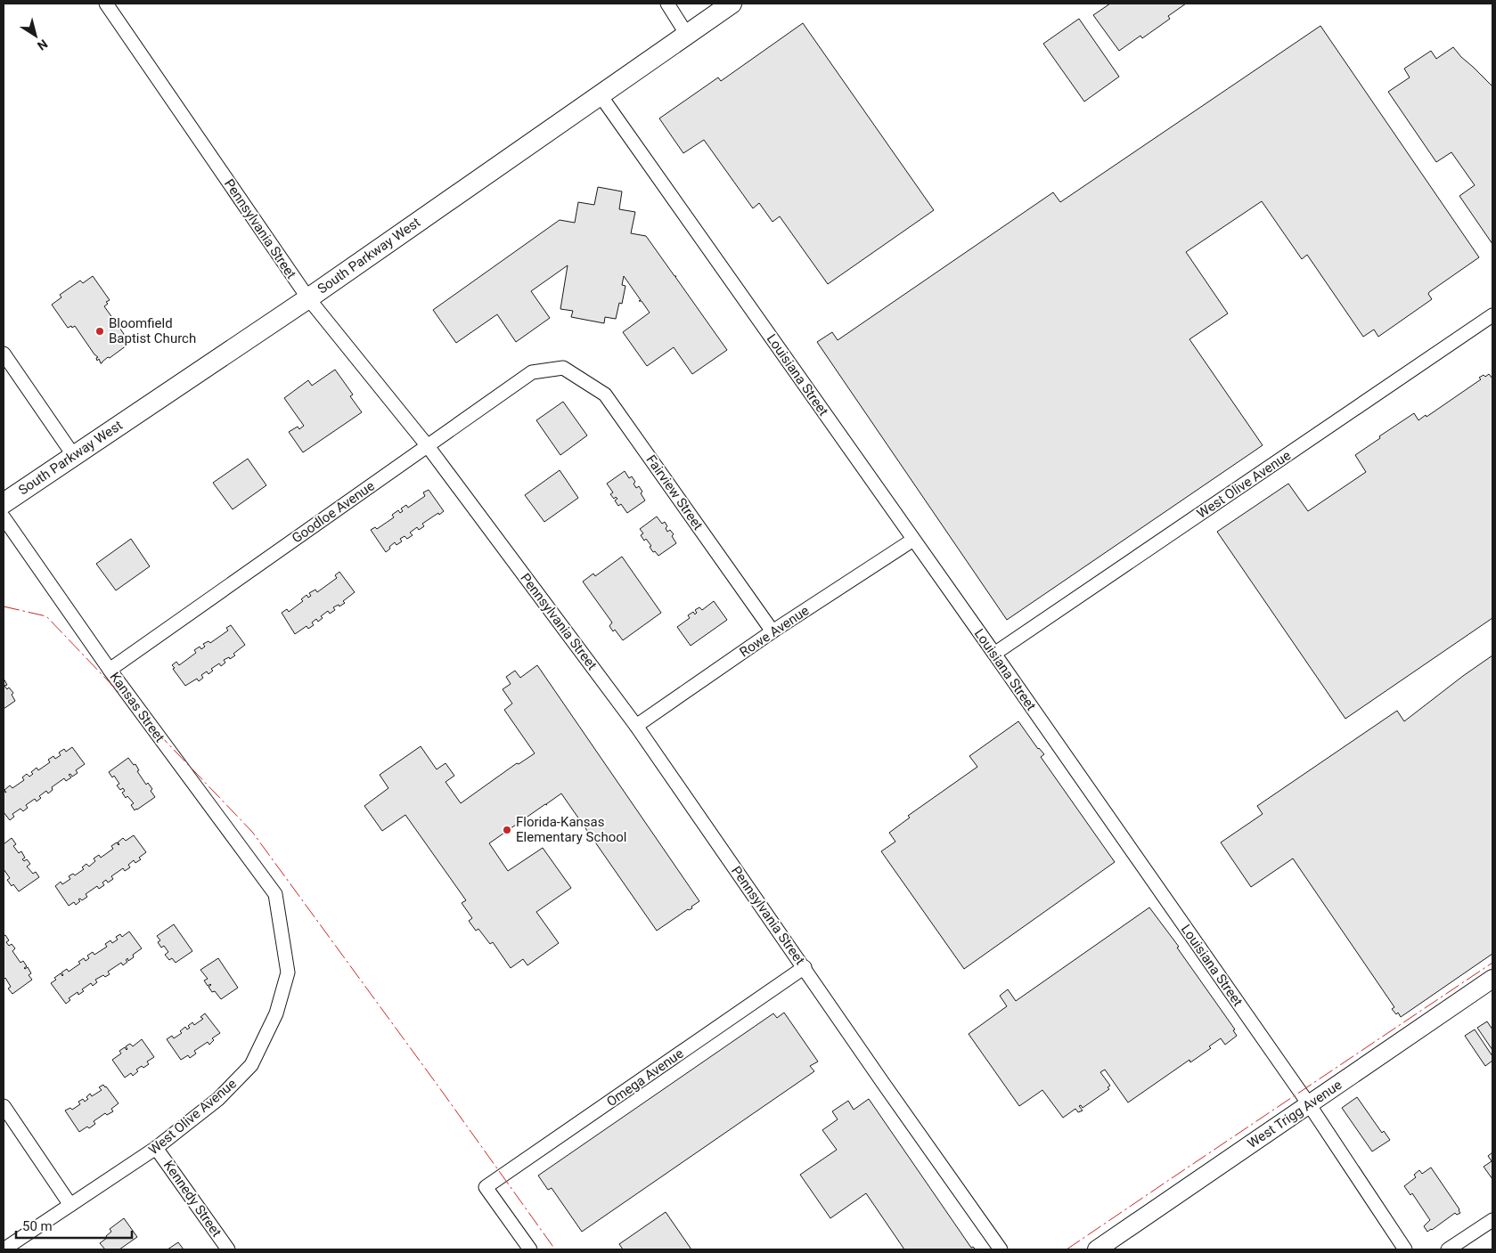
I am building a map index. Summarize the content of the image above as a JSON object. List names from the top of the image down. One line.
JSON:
{"streets":{"main road":["South Parkway West"],"street":["Pennsylvania Street","Louisiana Street","West Olive Avenue","Fairview Street","Goodloe Avenue","Rowe Avenue","Kansas Street","Omega Avenue","West Trigg Avenue","Kennedy Street"]},"crossings":[["Pennsylvania Street","South Parkway West"],["Pennsylvania Street","Goodloe Avenue"],["Pennsylvania Street","Rowe Avenue"],["Pennsylvania Street","Omega Avenue"],["South Parkway West","Louisiana Street"],["Louisiana Street","West Olive Avenue"],["Louisiana Street","Rowe Avenue"],["Louisiana Street","West Trigg Avenue"],["West Olive Avenue","Kansas Street"],["West Olive Avenue","Kennedy Street"],["Fairview Street","Goodloe Avenue"],["Fairview Street","Rowe Avenue"],["Goodloe Avenue","Kansas Street"]],"places":["Bloomfield Baptist Church","Florida-Kansas Elementary School"],"scale_bar":"50 m","north":"bottom right"}
